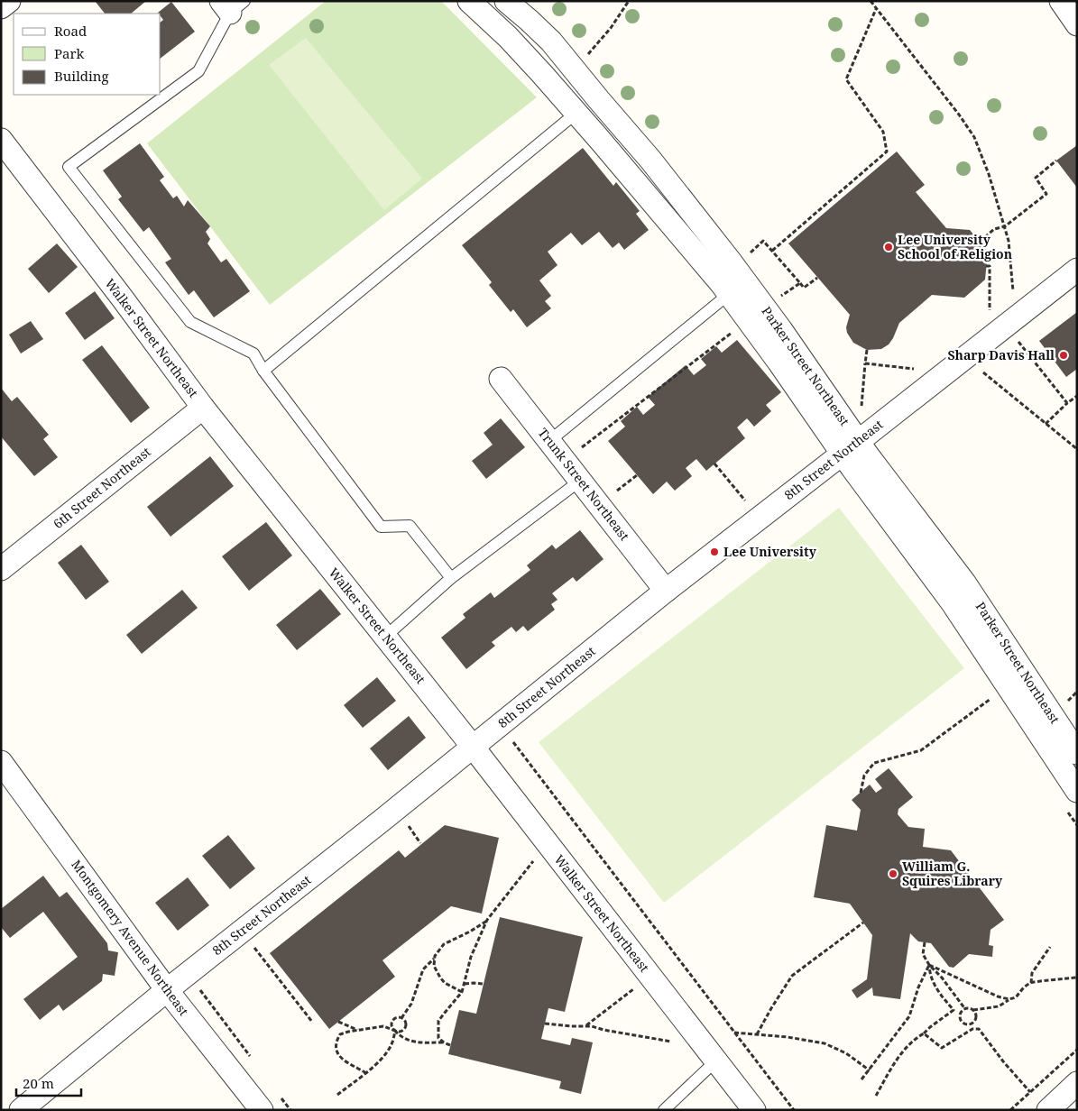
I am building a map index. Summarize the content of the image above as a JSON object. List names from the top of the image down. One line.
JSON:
{"streets":{"street":["Walker Street Northeast","Parker Street Northeast","8th Street Northeast","Trunk Street Northeast","6th Street Northeast","Montgomery Avenue Northeast"]},"crossings":[["Walker Street Northeast","8th Street Northeast"],["Walker Street Northeast","6th Street Northeast"],["Parker Street Northeast","8th Street Northeast"],["8th Street Northeast","Trunk Street Northeast"],["8th Street Northeast","Montgomery Avenue Northeast"]],"places":["Lee University School of Religion","Sharp Davis Hall","Lee University","William G. Squires Library"],"legend":["Road","Park","Building"],"scale_bar":"20 m"}
